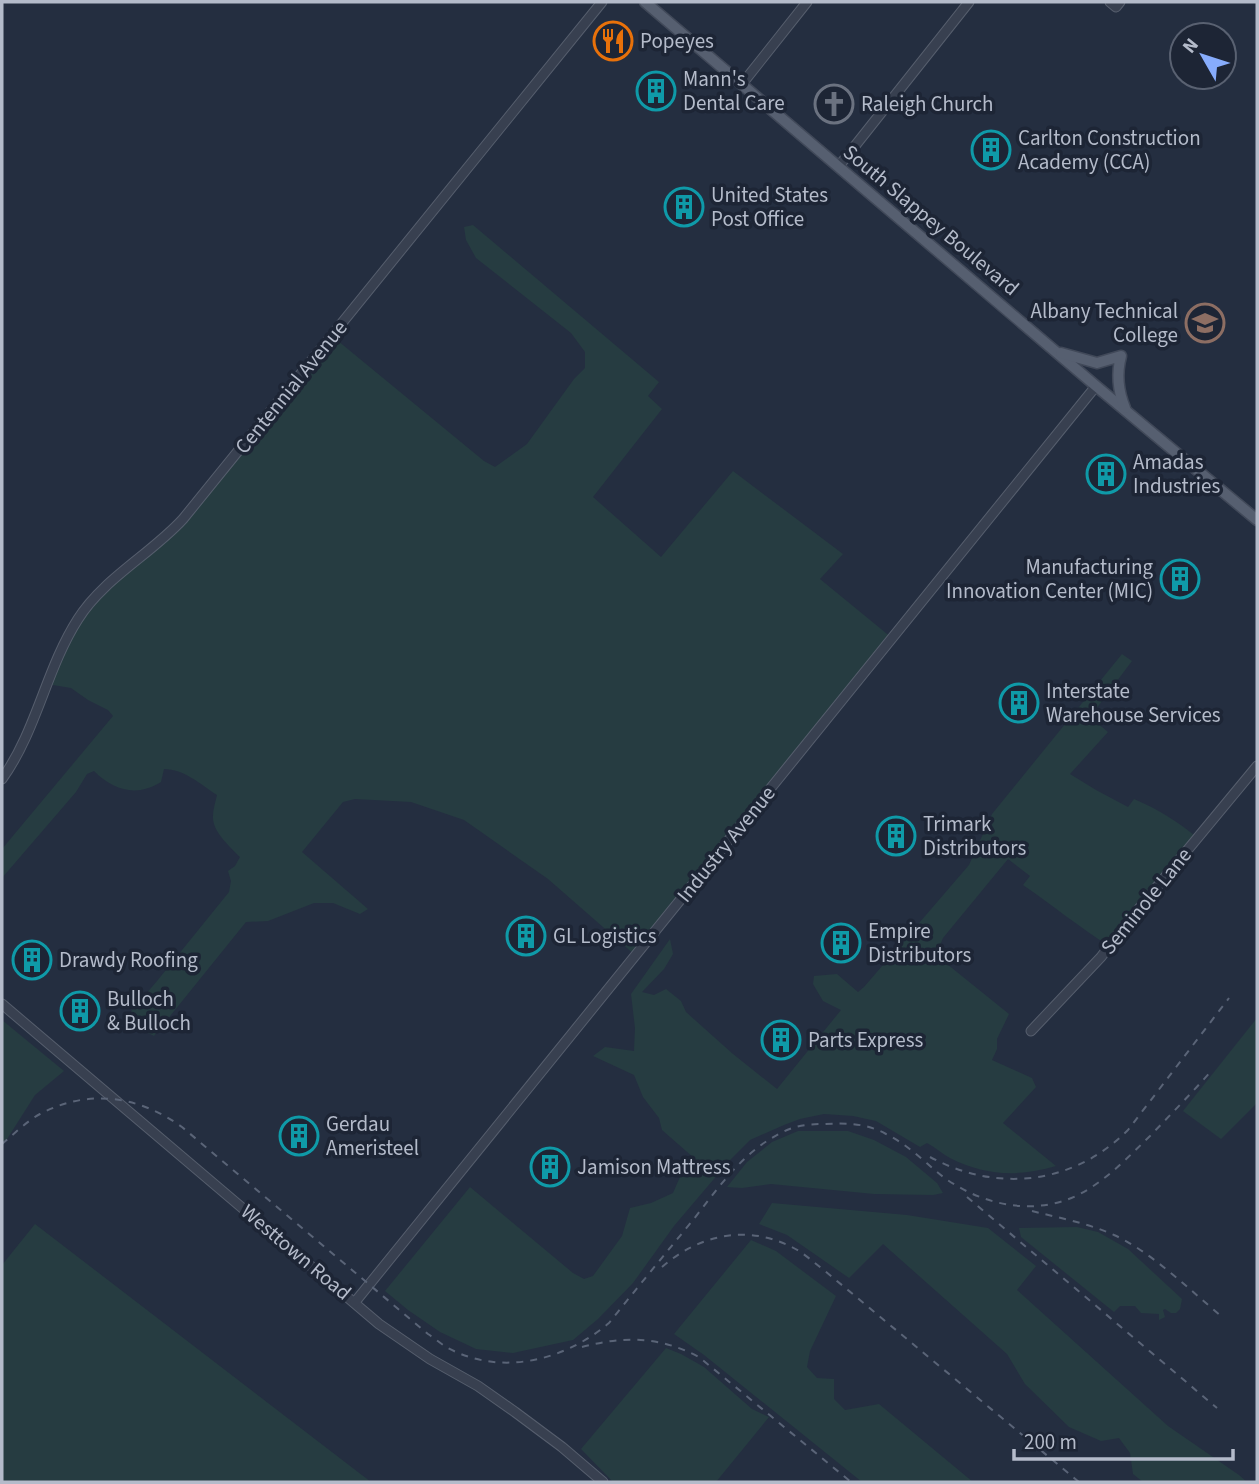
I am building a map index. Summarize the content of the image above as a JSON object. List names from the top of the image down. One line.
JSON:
{"streets":{"main road":["South Slappey Boulevard"],"street":["Centennial Avenue","Industry Avenue","Seminole Lane","Westtown Road"]},"crossings":[["South Slappey Boulevard","Industry Avenue"],["Industry Avenue","Westtown Road"]],"places":{"restaurant":["Popeyes"],"building":["Mann's Dental Care","Carlton Construction Academy (CCA)","United States Post Office","Amadas Industries","Manufacturing Innovation Center (MIC)","Interstate Warehouse Services","Trimark Distributors","GL Logistics","Empire Distributors","Drawdy Roofing","Bulloch & Bulloch","Parts Express","Gerdau Ameristeel","Jamison Mattress"],"church":["Raleigh Church"],"school or university":["Albany Technical College"]},"scale_bar":"200 m","north":"top left"}
